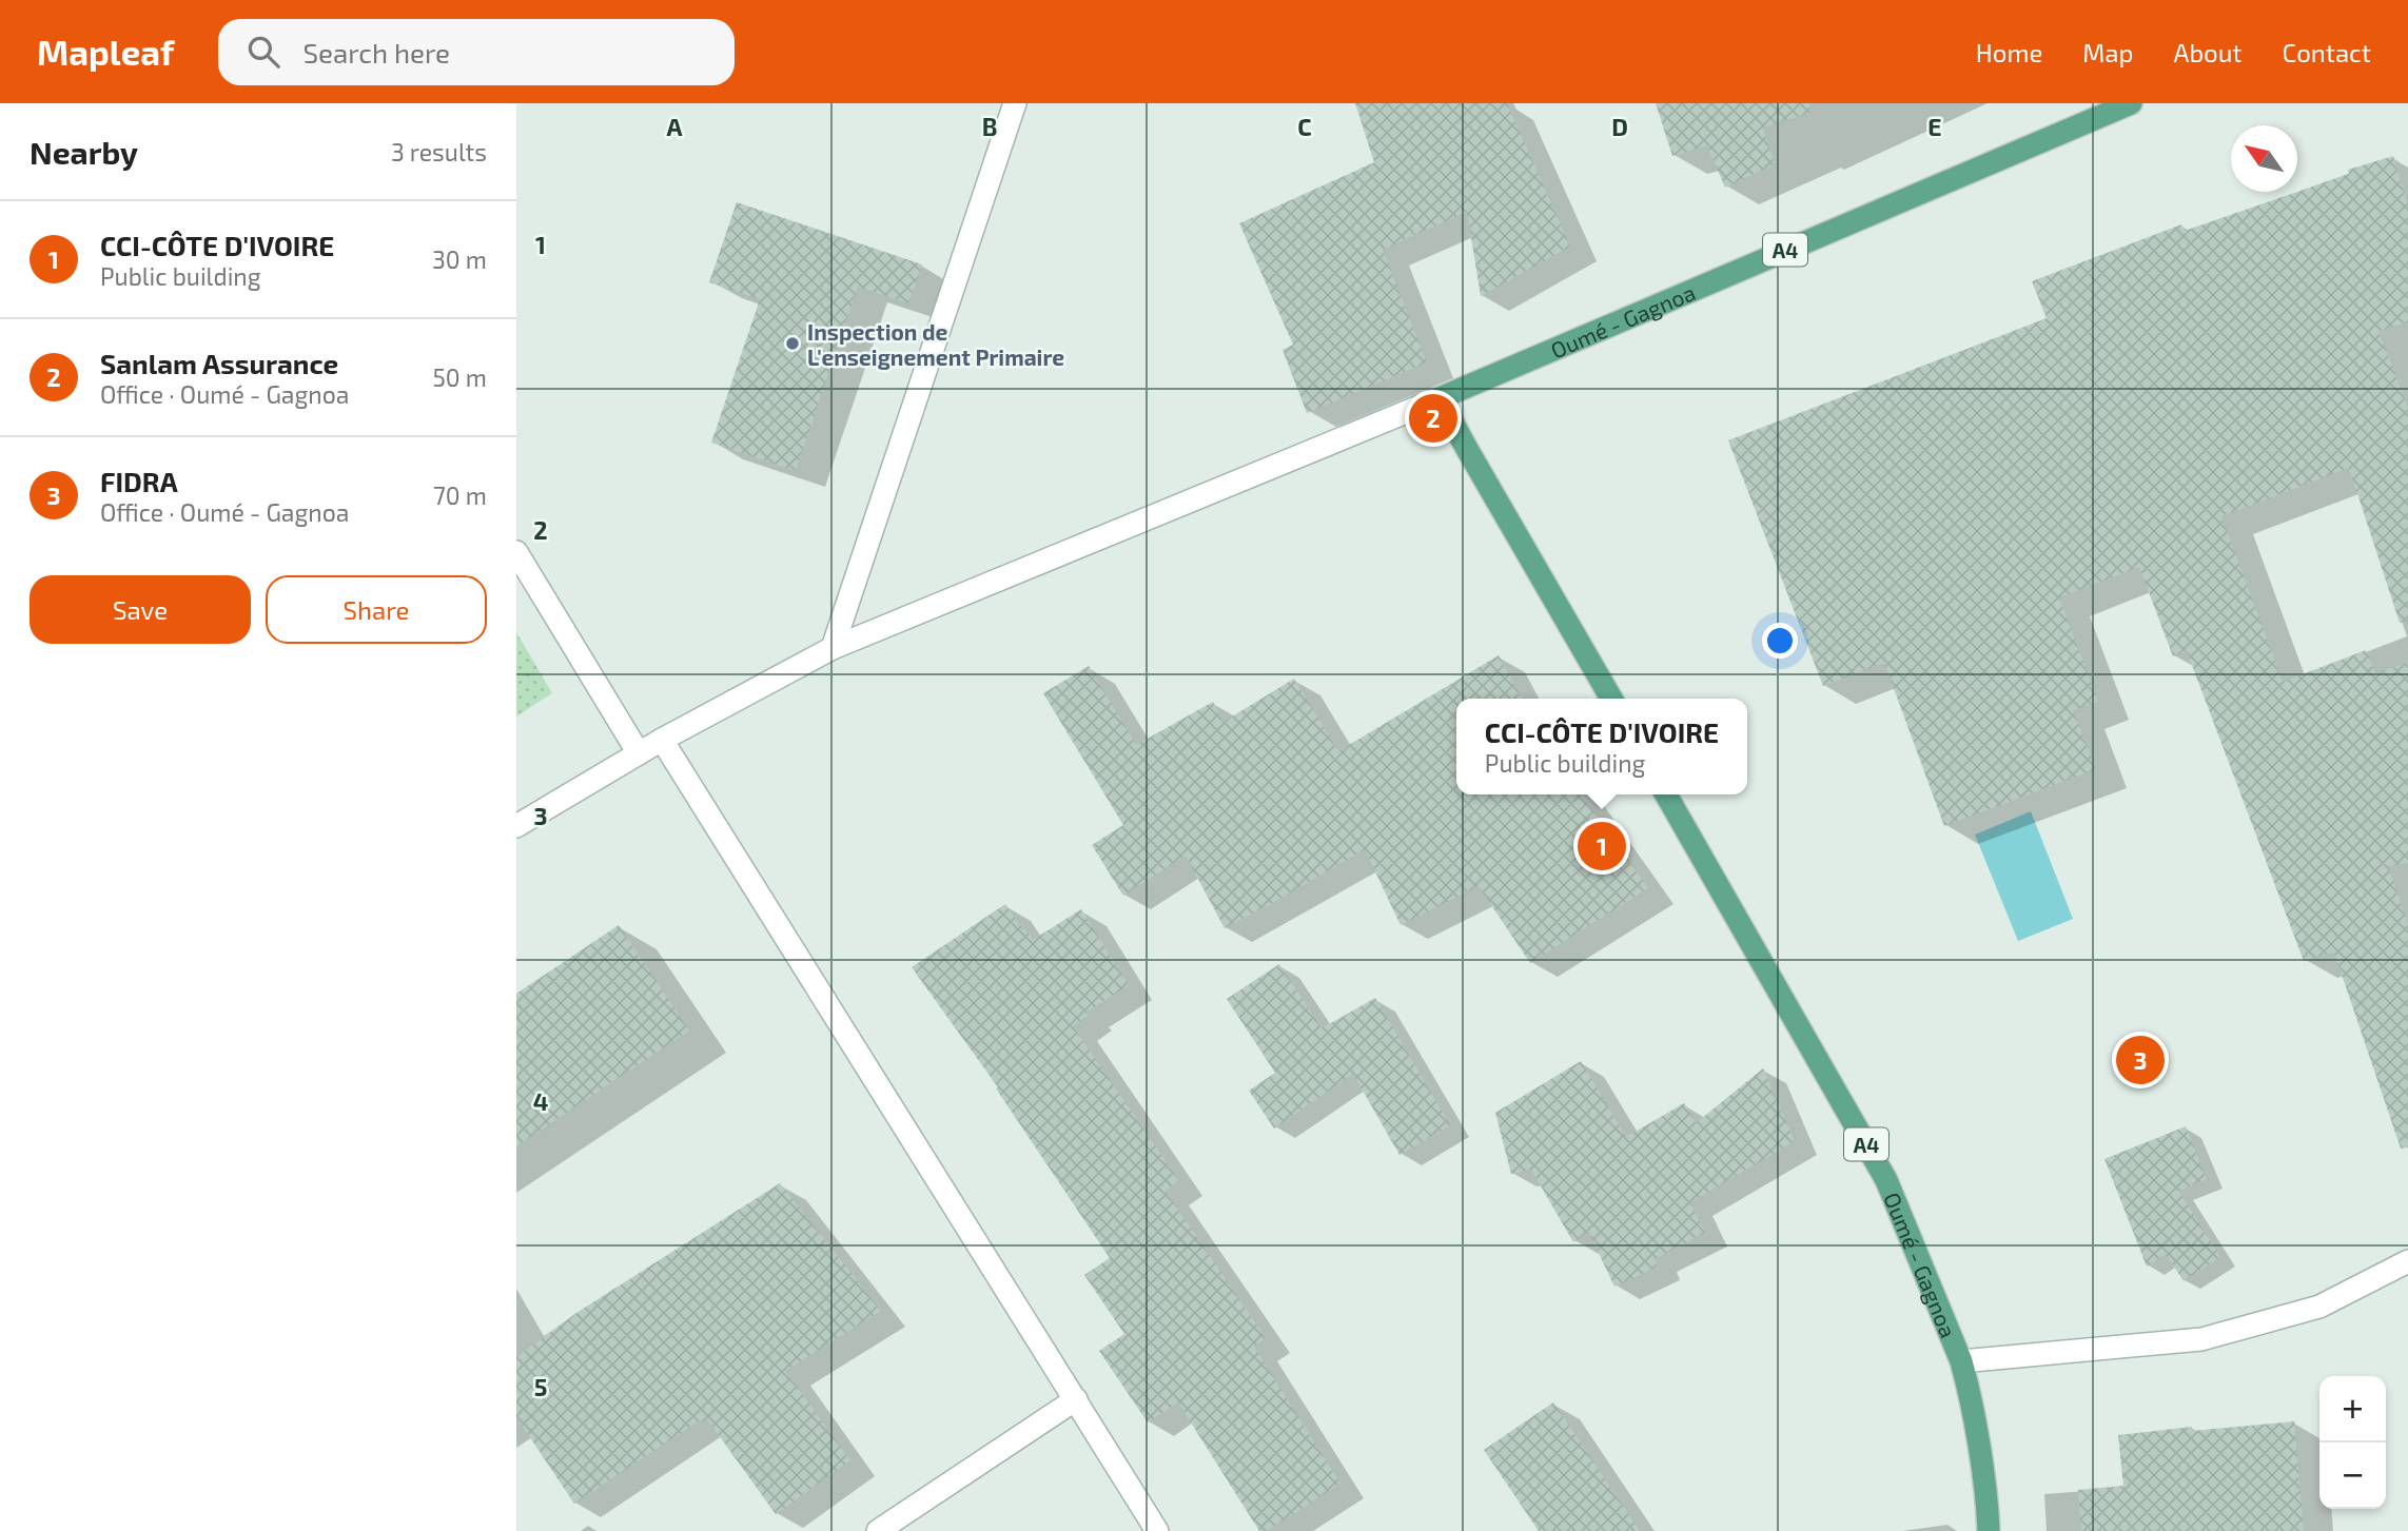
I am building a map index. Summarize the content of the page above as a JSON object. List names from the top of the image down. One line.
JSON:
{"streets":{"main road":["A4","Oumé - Gagnoa"]},"places":["Inspection de L'enseignement Primaire"],"north":"top left","page":{"header":"Mapleaf","search":"Search here","nav":["Home","Map","About","Contact"],"heading":["Nearby","3 results"],"list":[{"mark":"1","name":"CCI-CÔTE D'IVOIRE","note":"Public building","value":"30 m"},{"mark":"2","name":"Sanlam Assurance","note":"Office · Oumé - Gagnoa","value":"50 m"},{"mark":"3","name":"FIDRA","note":"Office · Oumé - Gagnoa","value":"70 m"}],"pins":["2","1","3"],"buttons":["Save","Share"],"popup":["CCI-CÔTE D'IVOIRE","Public building"],"map_buttons":["+","−"]},"grid":{"columns":["A","B","C","D","E"],"rows":["1","2","3","4","5"]}}
